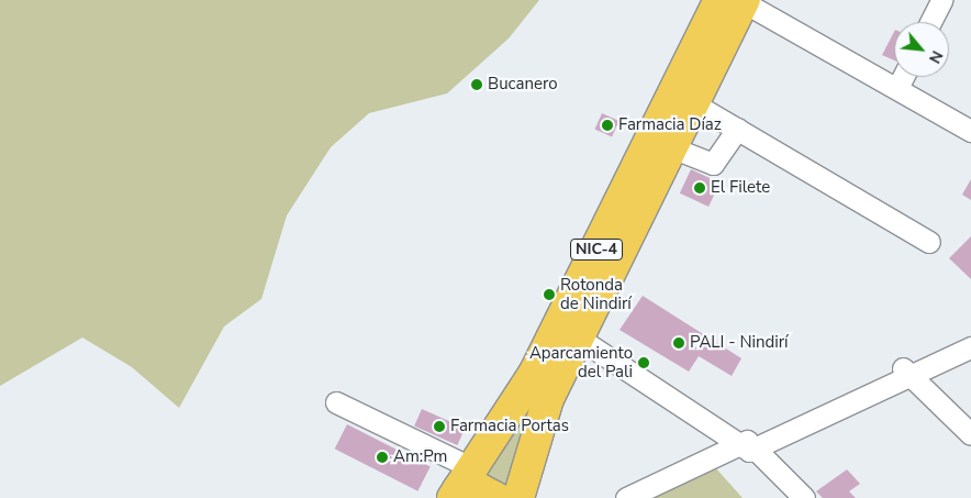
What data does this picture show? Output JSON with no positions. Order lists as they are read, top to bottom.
{
  "streets": {
    "highway": ["NIC-4"]
  },
  "places": [
    "Bucanero",
    "Farmacia Díaz",
    "El Filete",
    "Rotonda de Nindirí",
    "PALI - Nindirí",
    "Aparcamiento del Pali",
    "Farmacia Portas",
    "Am:Pm"
  ],
  "north": "bottom right"
}
